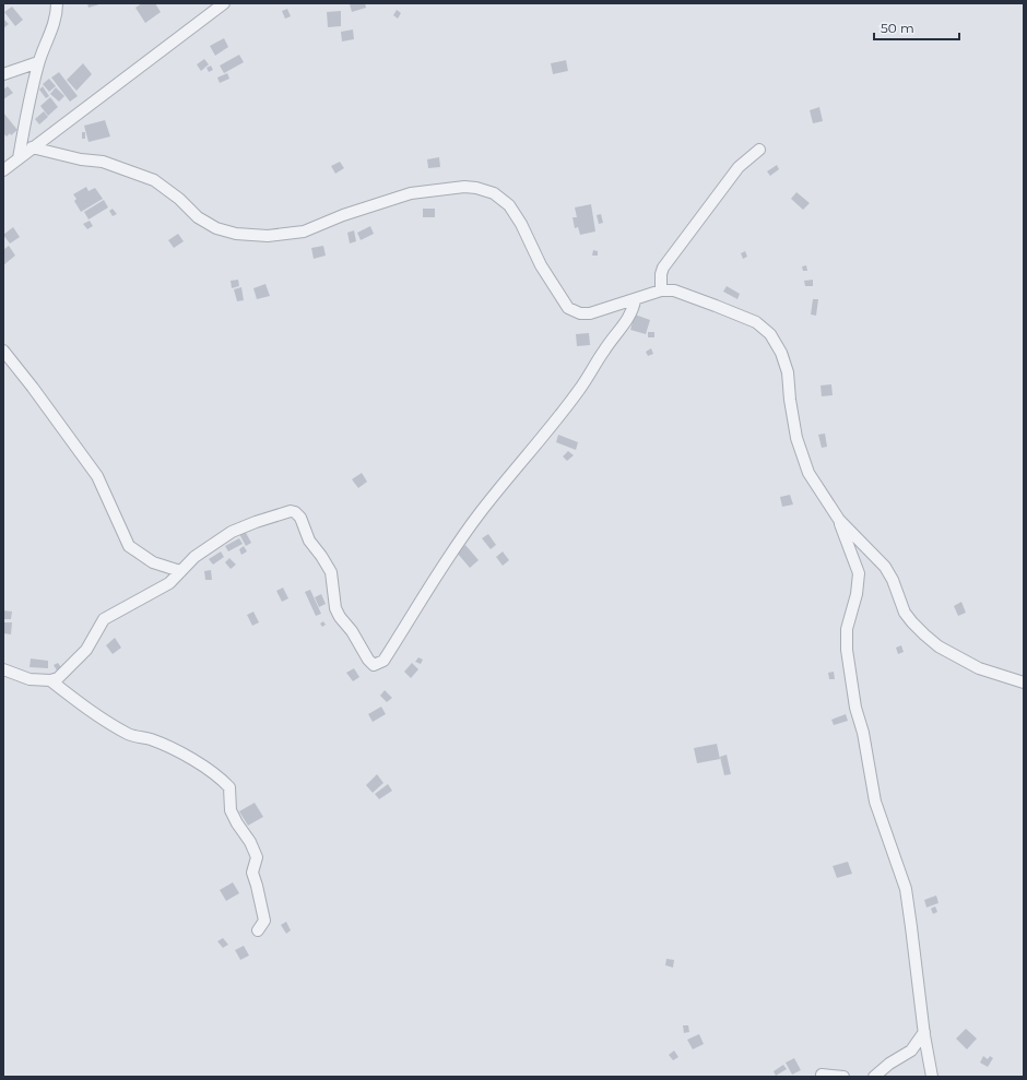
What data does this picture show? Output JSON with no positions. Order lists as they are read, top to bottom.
{
  "scale_bar": "50 m"
}
